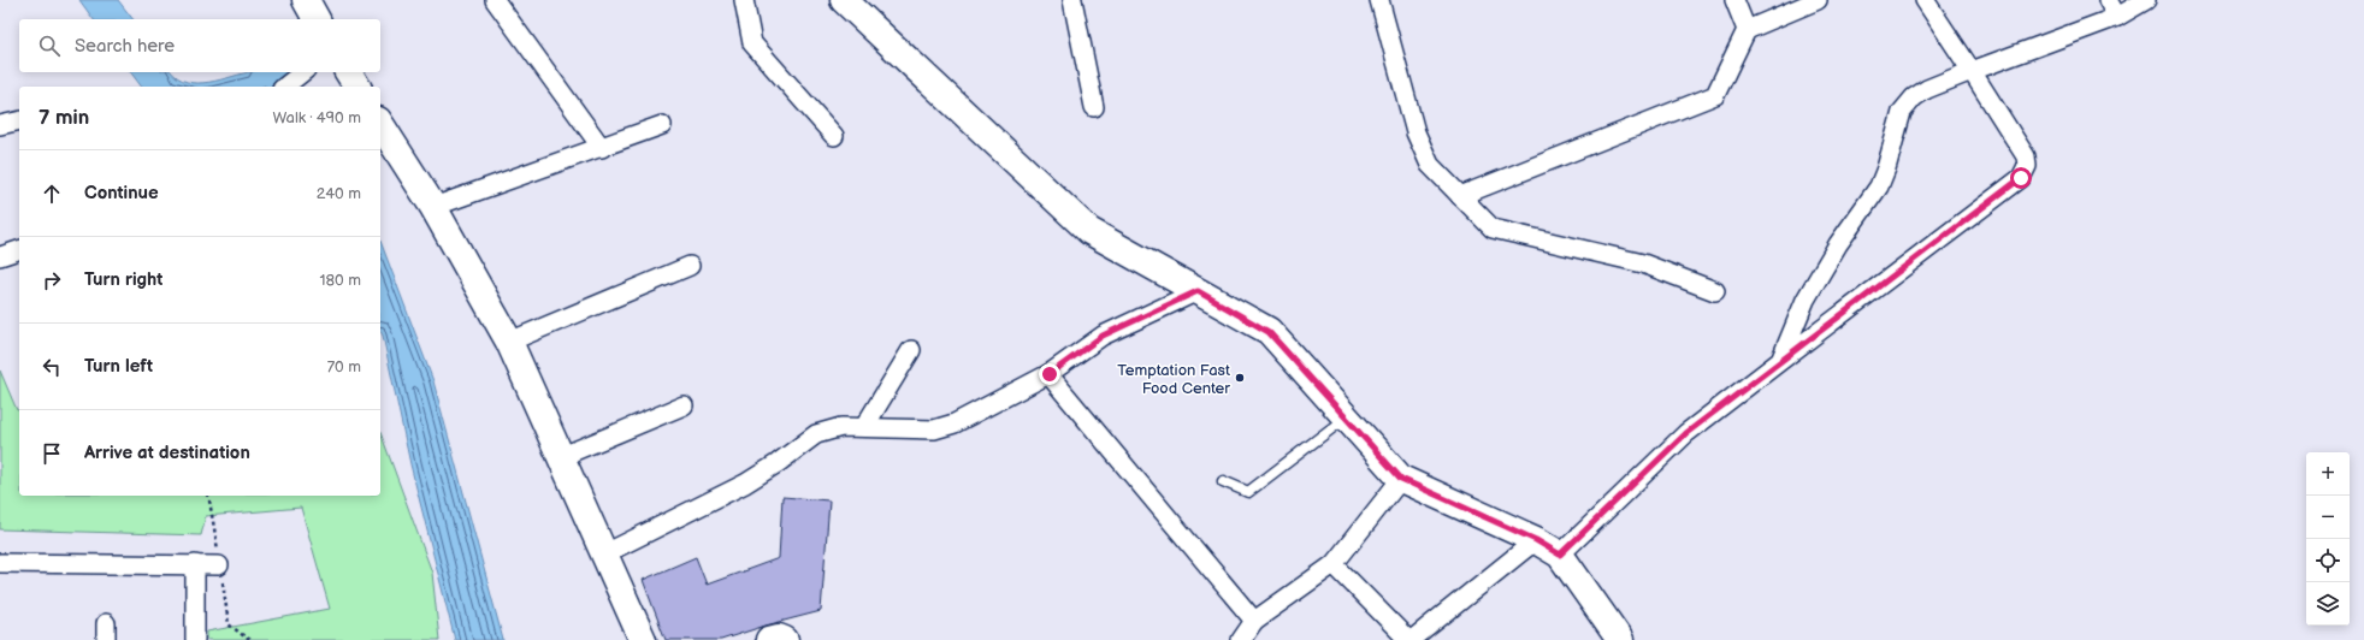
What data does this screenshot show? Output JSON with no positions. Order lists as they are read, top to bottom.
{
  "places": ["Temptation Fast Food Center"],
  "page": {
    "search": "Search here",
    "heading": ["7 min", "Walk · 490 m"],
    "list": [
      ["Continue", "240 m"],
      ["Turn right", "180 m"],
      ["Turn left", "70 m"],
      "Arrive at destination"
    ],
    "map_buttons": ["+", "−"]
  }
}
